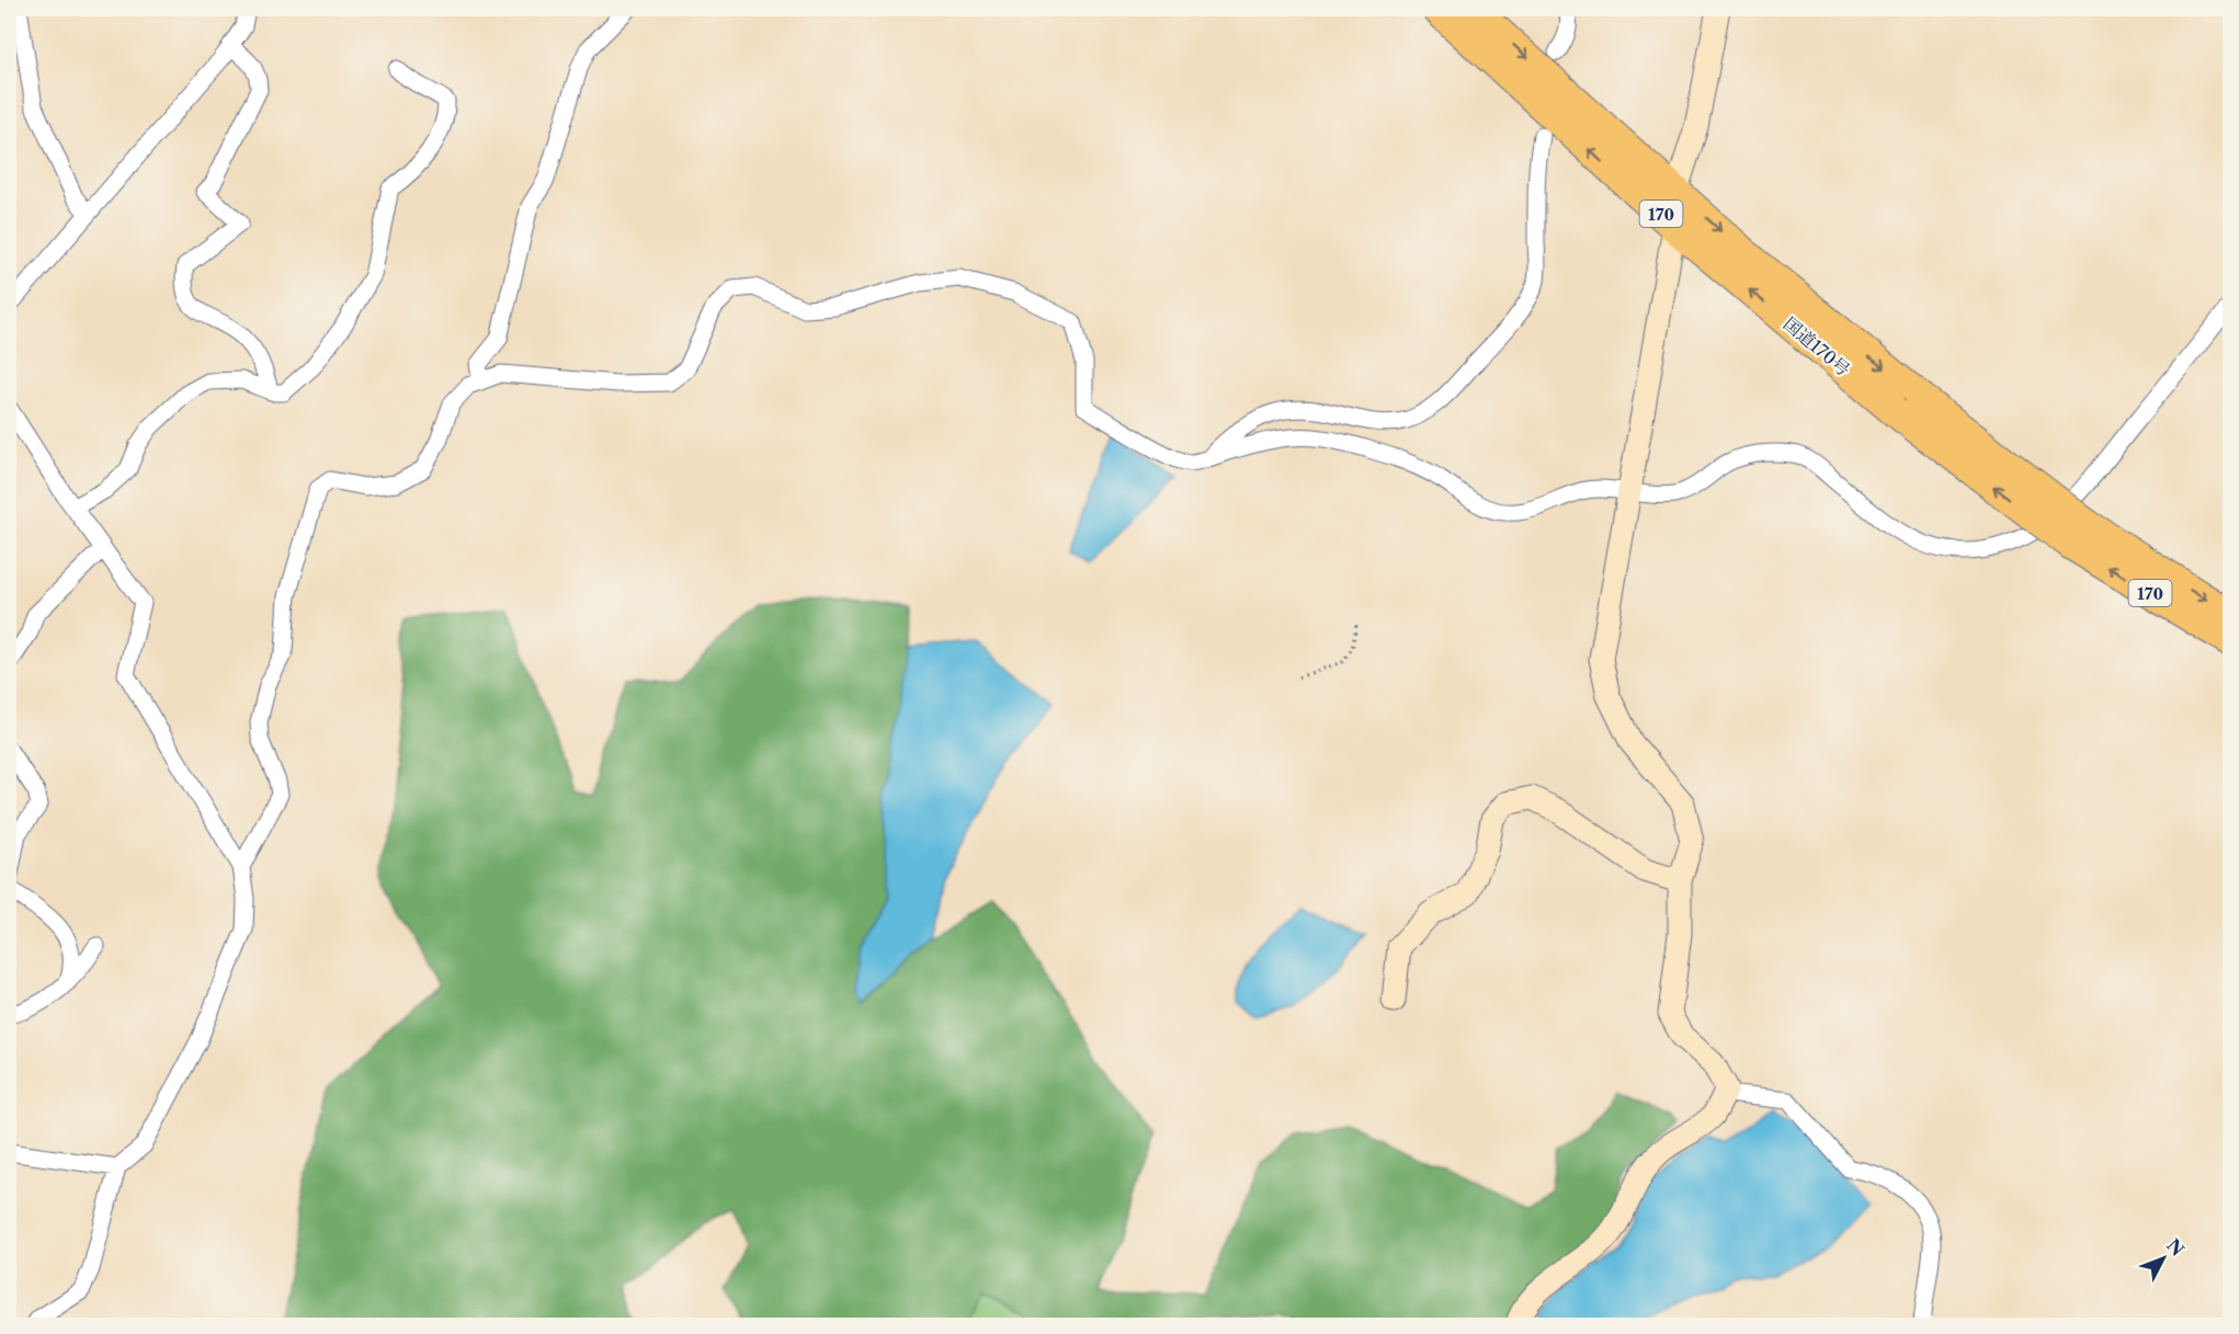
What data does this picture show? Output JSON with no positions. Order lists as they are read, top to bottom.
{
  "streets": {
    "highway": ["170", "国道170号"]
  },
  "north": "top right"
}
